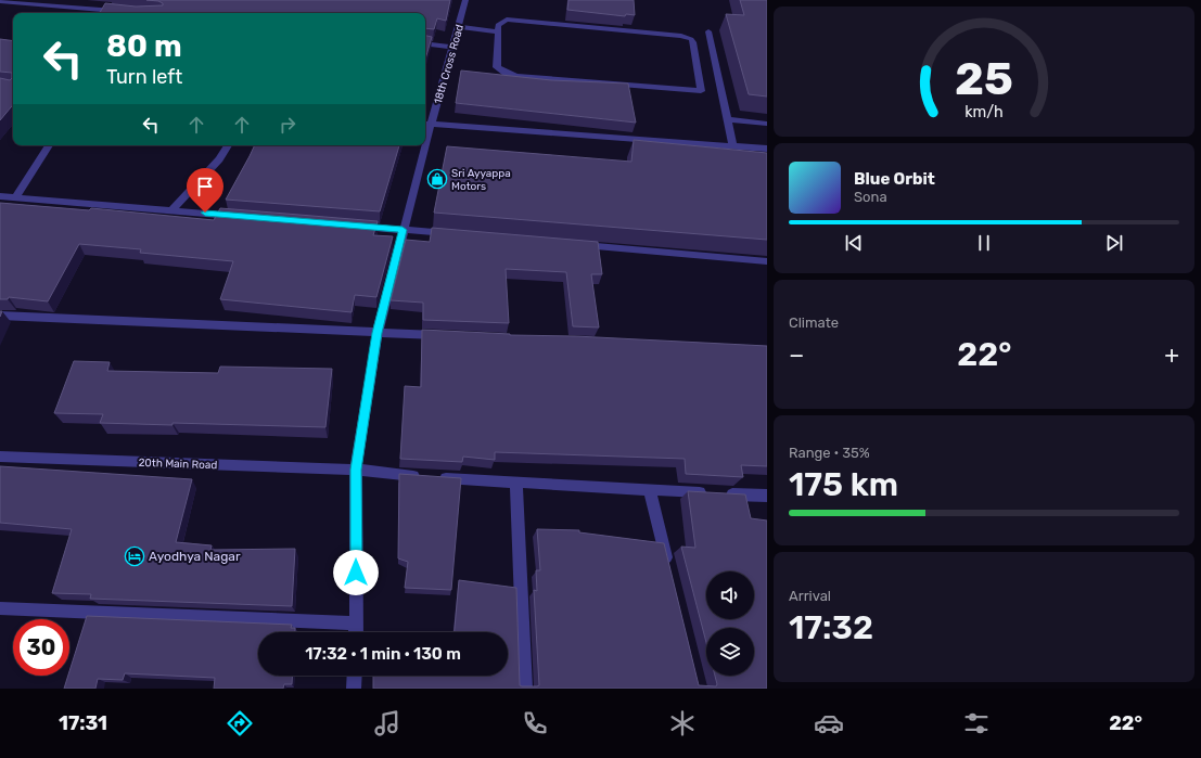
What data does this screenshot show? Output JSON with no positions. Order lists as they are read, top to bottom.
{
  "streets": {
    "street": ["18th Cross Road", "20th Main Road"]
  },
  "crossings": [
    ["18th Cross Road", "20th Main Road"]
  ],
  "places": {
    "shop": ["Sri Ayyappa Motors"],
    "hotel": ["Ayodhya Nagar"]
  },
  "page": {
    "turn": ["80 m", "Turn left"],
    "song": ["Blue Orbit", "Sona"],
    "tile": [
      "Climate",
      ["Range · 35%", "175 km"],
      ["Arrival", "17:32"]
    ],
    "heat": ["−", "22°", "+"],
    "limit": "30",
    "trip": "17:32 · 1 min · 130 m",
    "tabs": ["17:31", "22°"],
    "gauge": ["25", "km/h"]
  }
}
